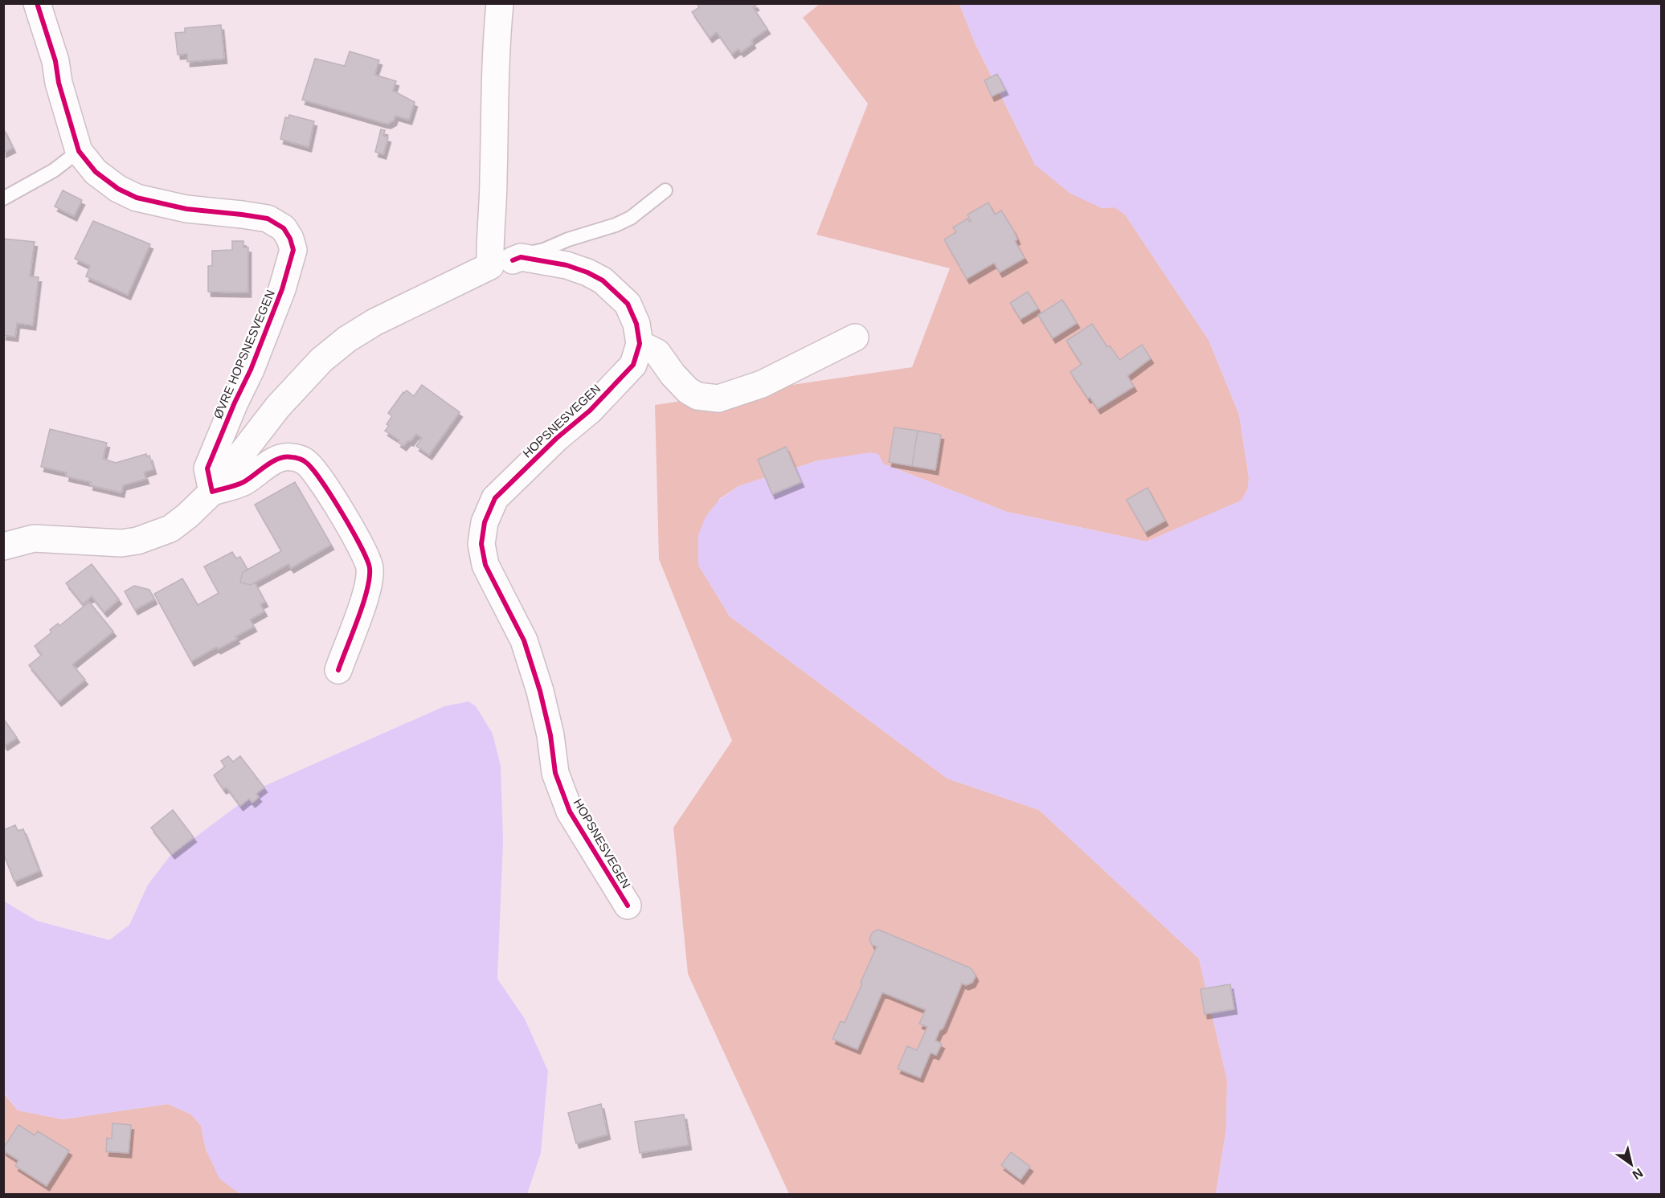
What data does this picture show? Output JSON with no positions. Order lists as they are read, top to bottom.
{
  "streets": {
    "street": ["ØVRE HOPSNESVEGEN", "HOPSNESVEGEN"]
  },
  "north": "bottom right"
}
